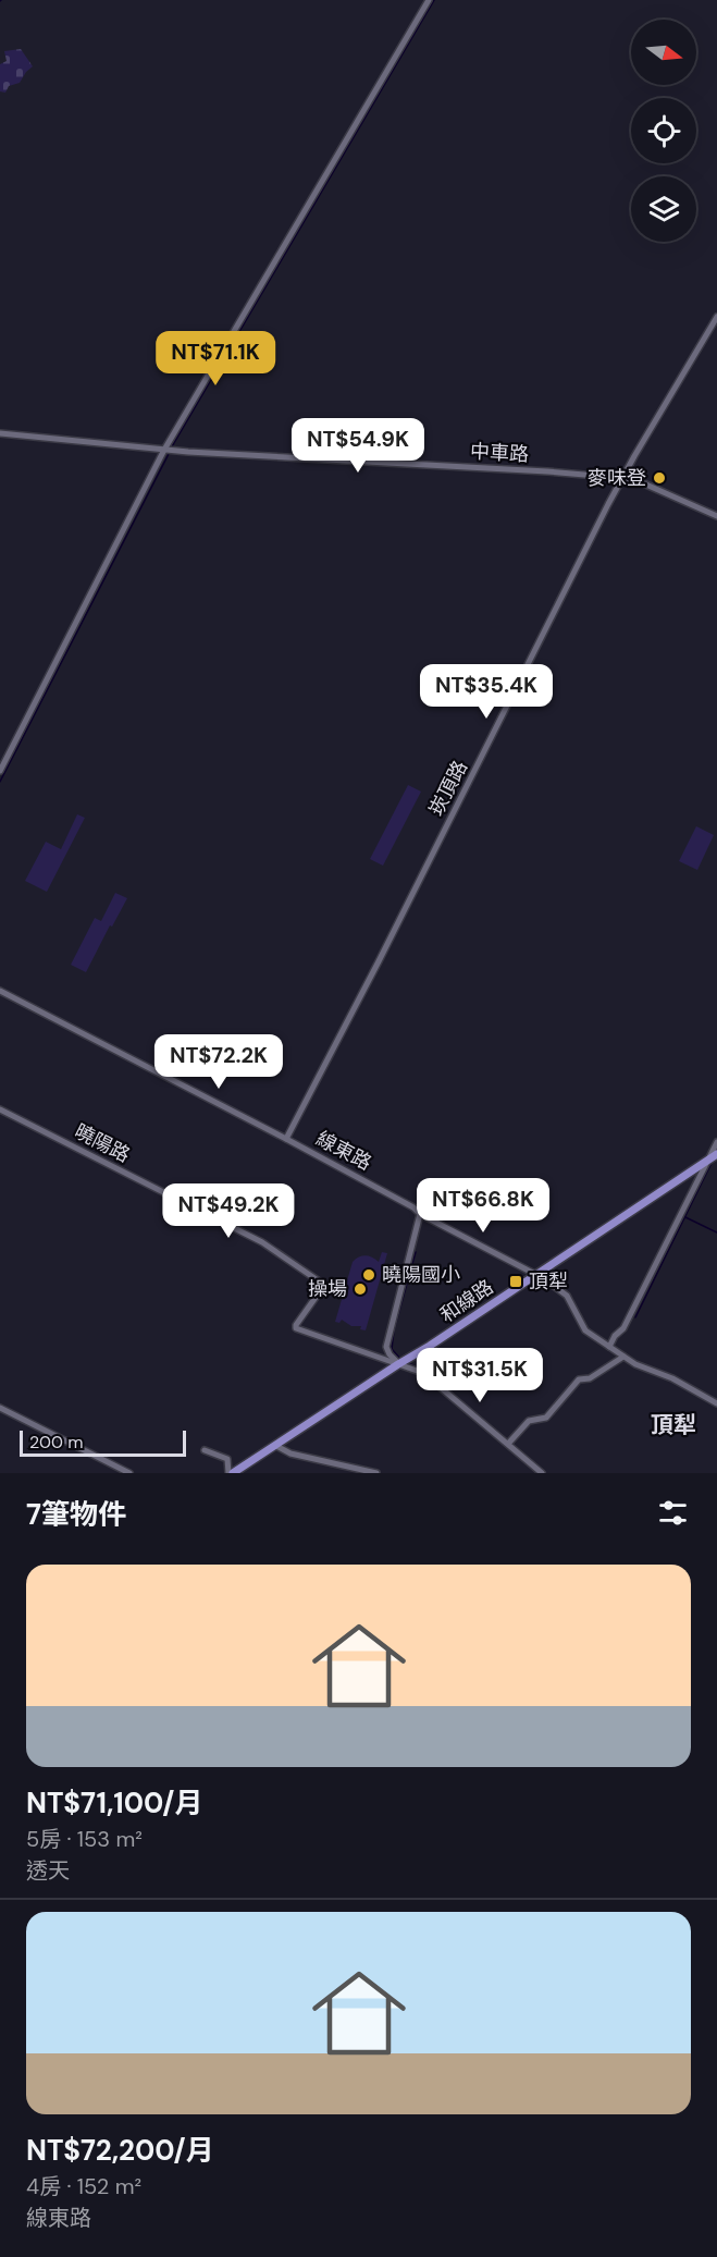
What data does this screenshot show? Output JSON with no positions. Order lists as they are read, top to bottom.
{
  "streets": {
    "main road": ["和線路"],
    "street": [
      "中車路",
      "崁頂路",
      "曉陽路",
      "線東路"
    ]
  },
  "crossings": [
    ["中車路", "崁頂路"],
    ["崁頂路", "線東路"],
    ["曉陽路", "和線路"],
    ["線東路", "和線路"]
  ],
  "districts": ["頂犁"],
  "places": {
    "other": ["麥味登", "曉陽國小", "操場"],
    "transit": ["頂犁"]
  },
  "scale_bar": "200 m",
  "north": "right",
  "page": {
    "price": [
      "NT$71.1K",
      "NT$54.9K",
      "NT$35.4K",
      "NT$72.2K",
      "NT$66.8K",
      "NT$49.2K",
      "NT$31.5K"
    ],
    "scale": "200 m",
    "heading": "7筆物件",
    "list": [
      {
        "name": "NT$71,100/月",
        "note": "5房 · 153 m² · 透天"
      },
      {
        "name": "NT$72,200/月",
        "note": "4房 · 152 m² · 線東路"
      }
    ]
  }
}
